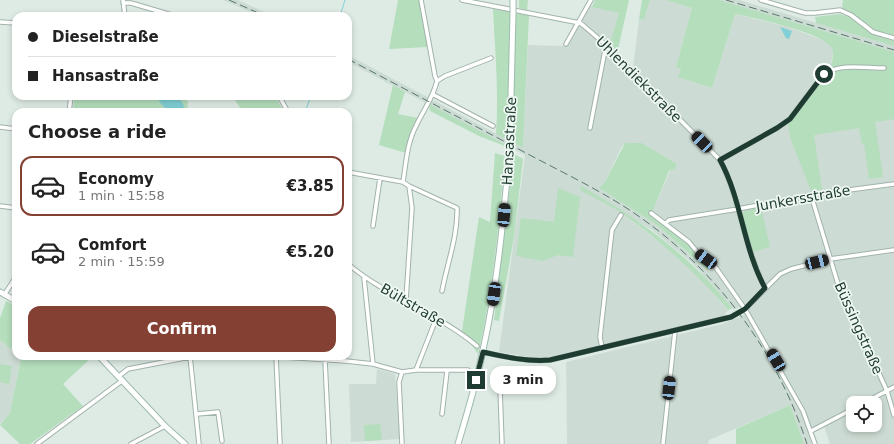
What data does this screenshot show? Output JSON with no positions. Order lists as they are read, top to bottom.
{
  "streets": {
    "main road": ["Hansastraße"],
    "street": [
      "Uhlendiekstraße",
      "Junkersstraße",
      "Bültstraße",
      "Büssingstraße"
    ]
  },
  "crossings": [
    ["Uhlendiekstraße", "Junkersstraße"],
    ["Junkersstraße", "Büssingstraße"]
  ],
  "page": {
    "banner": ["Dieselstraße", "Hansastraße"],
    "heading": "Choose a ride",
    "list": [
      {
        "name": "Economy",
        "note": "1 min · 15:58",
        "value": "€3.85"
      },
      {
        "name": "Comfort",
        "note": "2 min · 15:59",
        "value": "€5.20"
      }
    ],
    "buttons": "Confirm",
    "bubble": "3 min"
  }
}
